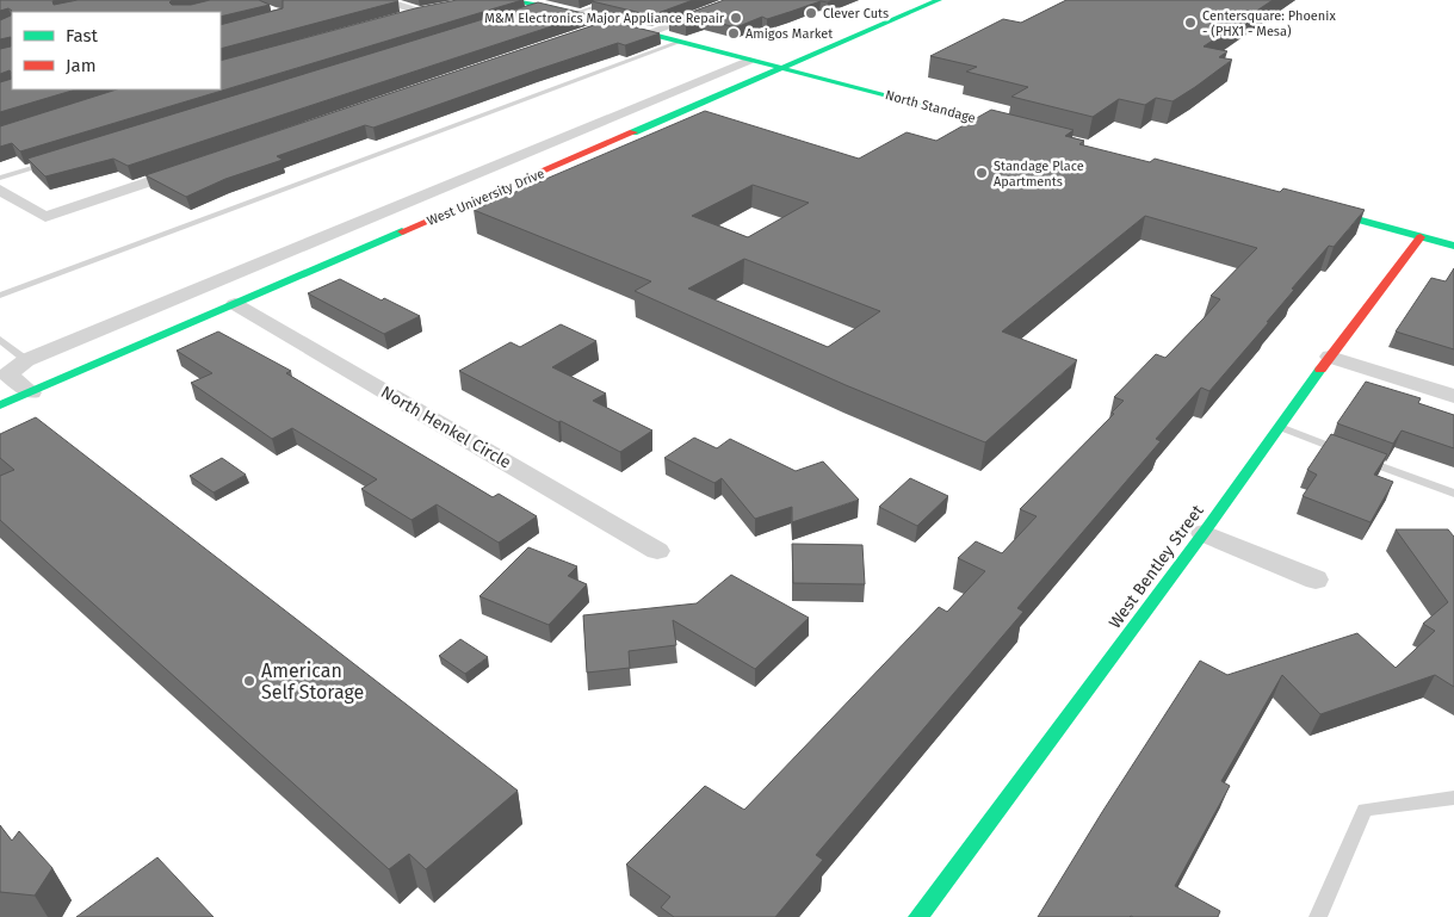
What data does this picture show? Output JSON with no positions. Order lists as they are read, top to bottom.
{
  "streets": {
    "street": [
      "North Standage",
      "West University Drive",
      "North Henkel Circle",
      "West Bentley Street"
    ]
  },
  "crossings": [
    ["North Standage", "West University Drive"],
    ["West University Drive", "North Henkel Circle"]
  ],
  "places": [
    "Clever Cuts",
    "M&M Electronics Major Appliance Repair",
    "Centersquare: Phoenix - (PHX1 - Mesa)",
    "Amigos Market",
    "Standage Place Apartments",
    "American Self Storage"
  ],
  "legend": ["Fast", "Jam"]
}
